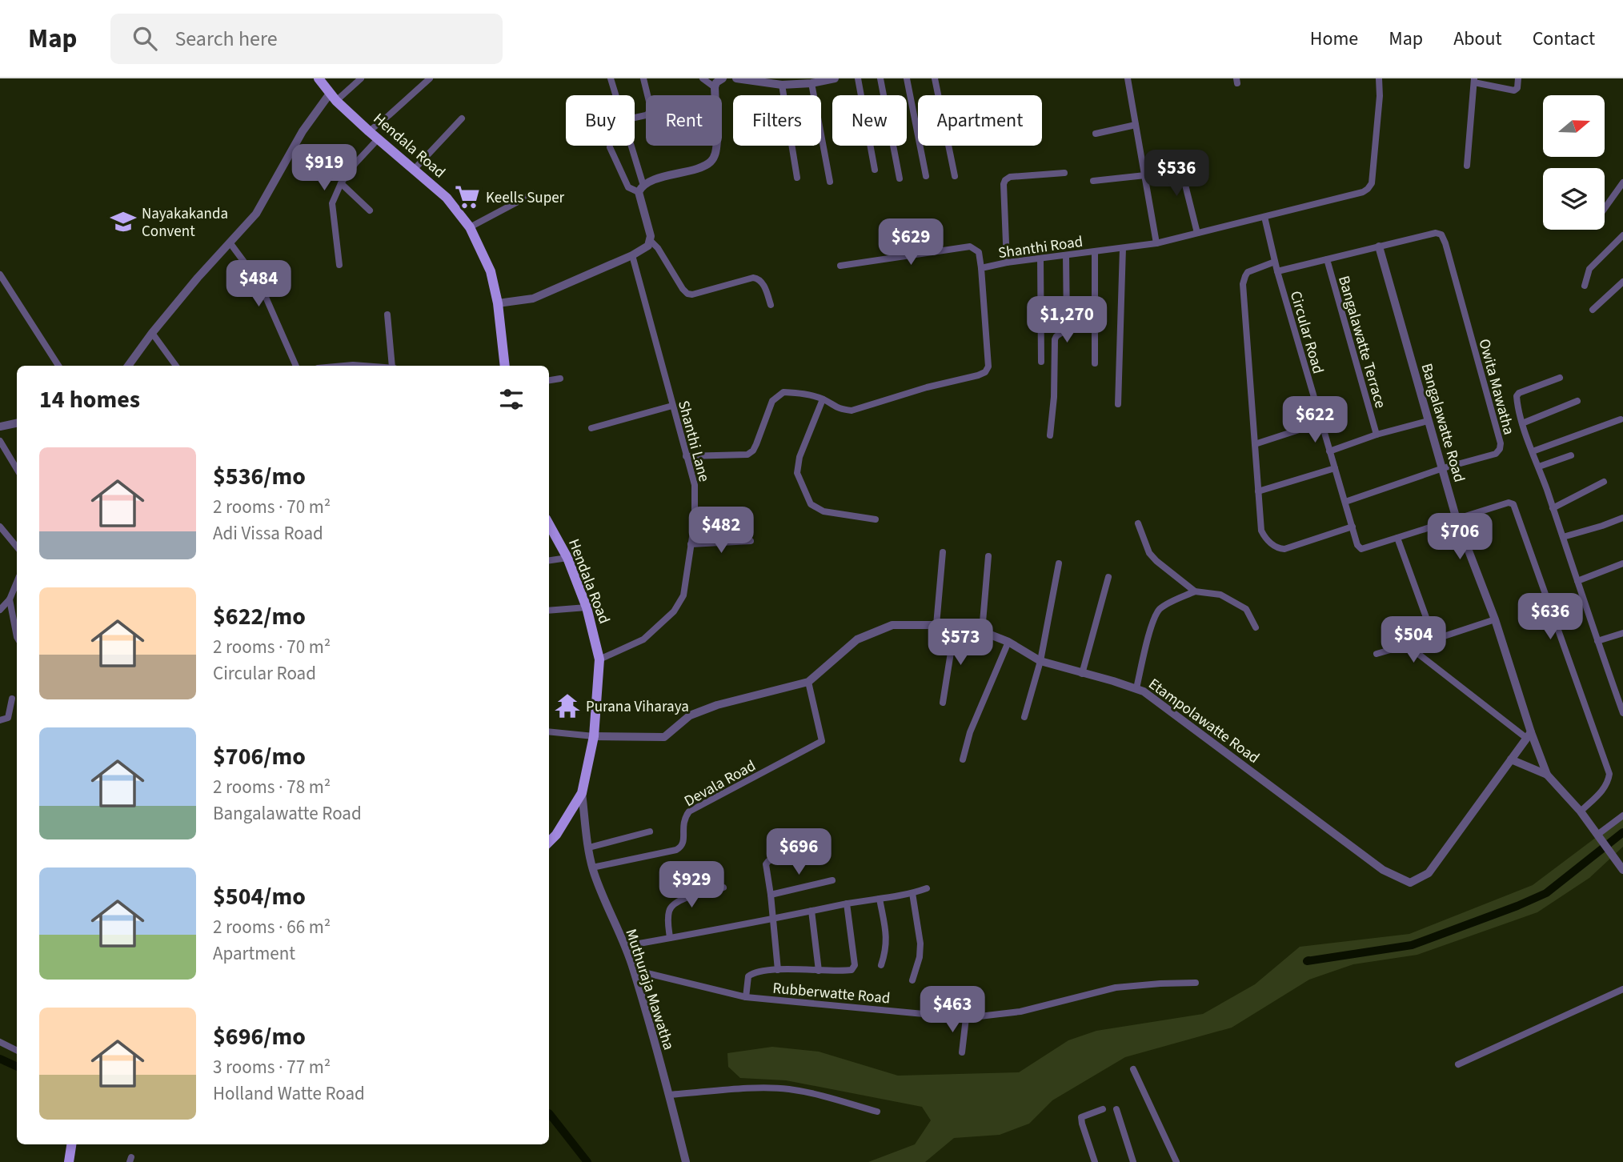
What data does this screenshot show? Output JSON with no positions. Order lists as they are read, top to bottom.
{
  "streets": {
    "main road": ["Hendala Road"],
    "street": [
      "Shanthi Road",
      "Circular Road",
      "Bangalawatte Terrace",
      "Owita Mawatha",
      "Bangalawatte Road",
      "Shanthi Lane",
      "Etampolawatte Road",
      "Devala Road",
      "Muthuraja Mawatha",
      "Rubberwatte Road"
    ]
  },
  "crossings": [
    ["Hendala Road", "Shanthi Lane"],
    ["Hendala Road", "Etampolawatte Road"],
    ["Hendala Road", "Muthuraja Mawatha"],
    ["Shanthi Road", "Circular Road"],
    ["Shanthi Road", "Shanthi Lane"],
    ["Circular Road", "Owita Mawatha"],
    ["Circular Road", "Bangalawatte Road"],
    ["Bangalawatte Terrace", "Owita Mawatha"],
    ["Bangalawatte Terrace", "Bangalawatte Road"],
    ["Owita Mawatha", "Bangalawatte Road"],
    ["Bangalawatte Road", "Etampolawatte Road"],
    ["Etampolawatte Road", "Devala Road"],
    ["Devala Road", "Muthuraja Mawatha"],
    ["Muthuraja Mawatha", "Rubberwatte Road"]
  ],
  "places": {
    "supermarket": ["Keells Super"],
    "school or university": ["Nayakakanda Convent"],
    "temple": ["Purana Viharaya"]
  },
  "north": "right",
  "page": {
    "header": "Map",
    "search": "Search here",
    "nav": [
      "Home",
      "Map",
      "About",
      "Contact"
    ],
    "chip": [
      "Buy",
      "Rent",
      "Filters",
      "New",
      "Apartment"
    ],
    "price": [
      "$919",
      "$536",
      "$629",
      "$484",
      "$1,270",
      "$622",
      "$482",
      "$706",
      "$636",
      "$504",
      "$573",
      "$696",
      "$929",
      "$463"
    ],
    "heading": "14 homes",
    "list": [
      {
        "name": "$536/mo",
        "note": "2 rooms · 70 m² · Adi Vissa Road"
      },
      {
        "name": "$622/mo",
        "note": "2 rooms · 70 m² · Circular Road"
      },
      {
        "name": "$706/mo",
        "note": "2 rooms · 78 m² · Bangalawatte Road"
      },
      {
        "name": "$504/mo",
        "note": "2 rooms · 66 m² · Apartment"
      },
      {
        "name": "$696/mo",
        "note": "3 rooms · 77 m² · Holland Watte Road"
      }
    ]
  }
}
